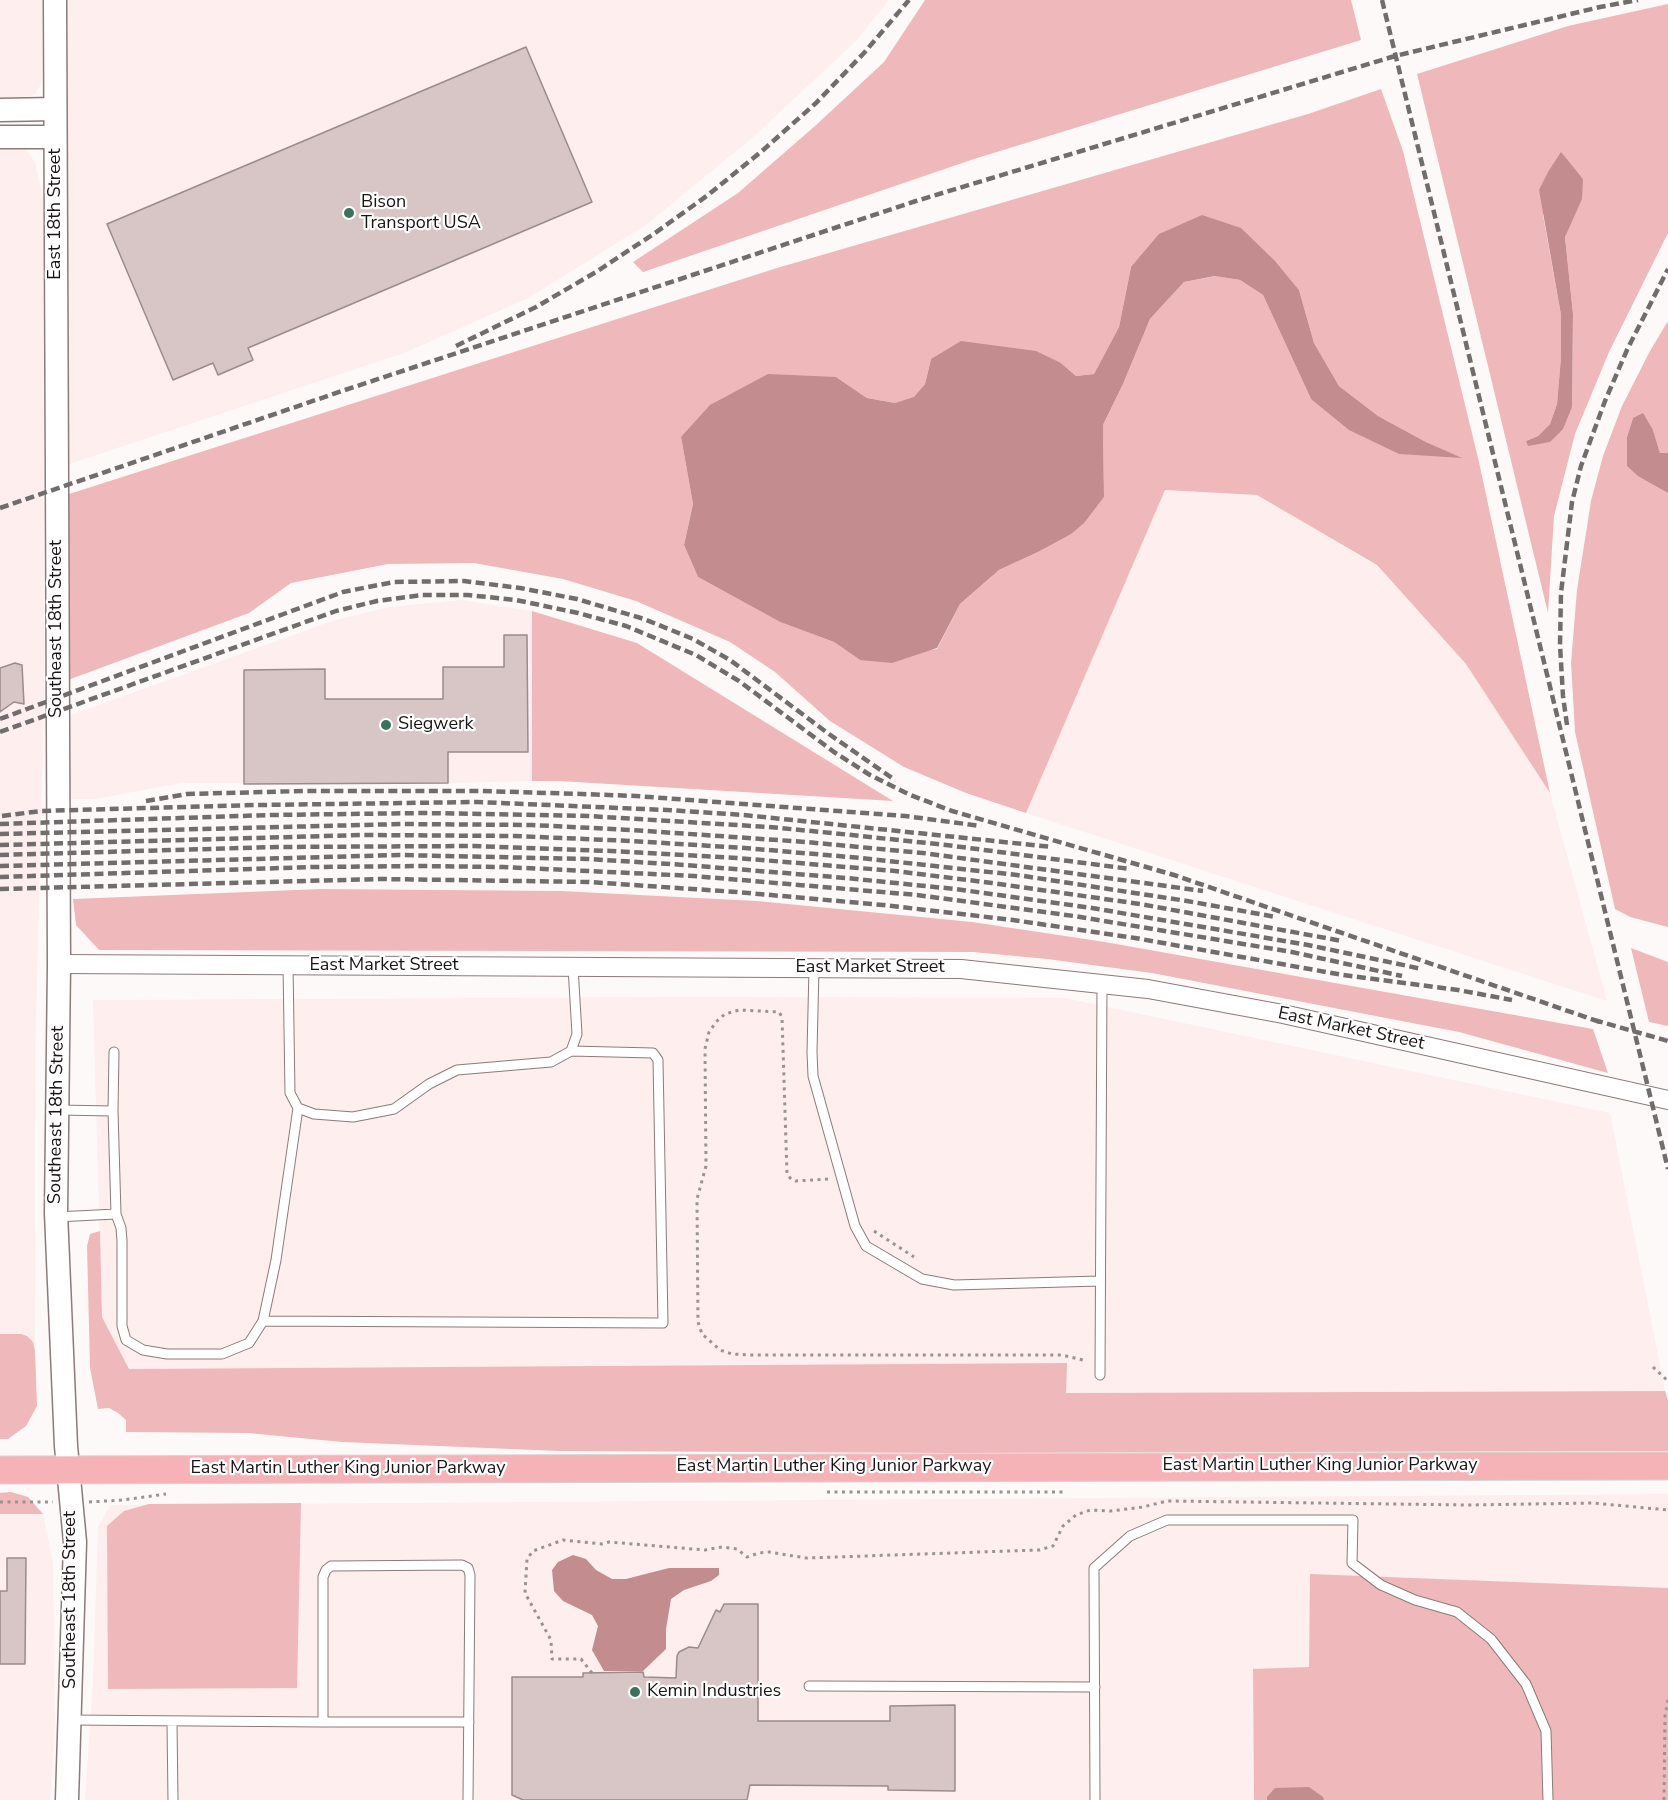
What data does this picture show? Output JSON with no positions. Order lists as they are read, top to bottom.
{
  "streets": {
    "main road": ["East Martin Luther King Junior Parkway"],
    "street": ["East 18th Street", "Southeast 18th Street", "East Market Street"]
  },
  "crossings": [
    ["East 18th Street", "Southeast 18th Street"],
    ["Southeast 18th Street", "East Market Street"],
    ["Southeast 18th Street", "East Martin Luther King Junior Parkway"]
  ],
  "places": ["Bison Transport USA", "Siegwerk", "Kemin Industries"]
}
